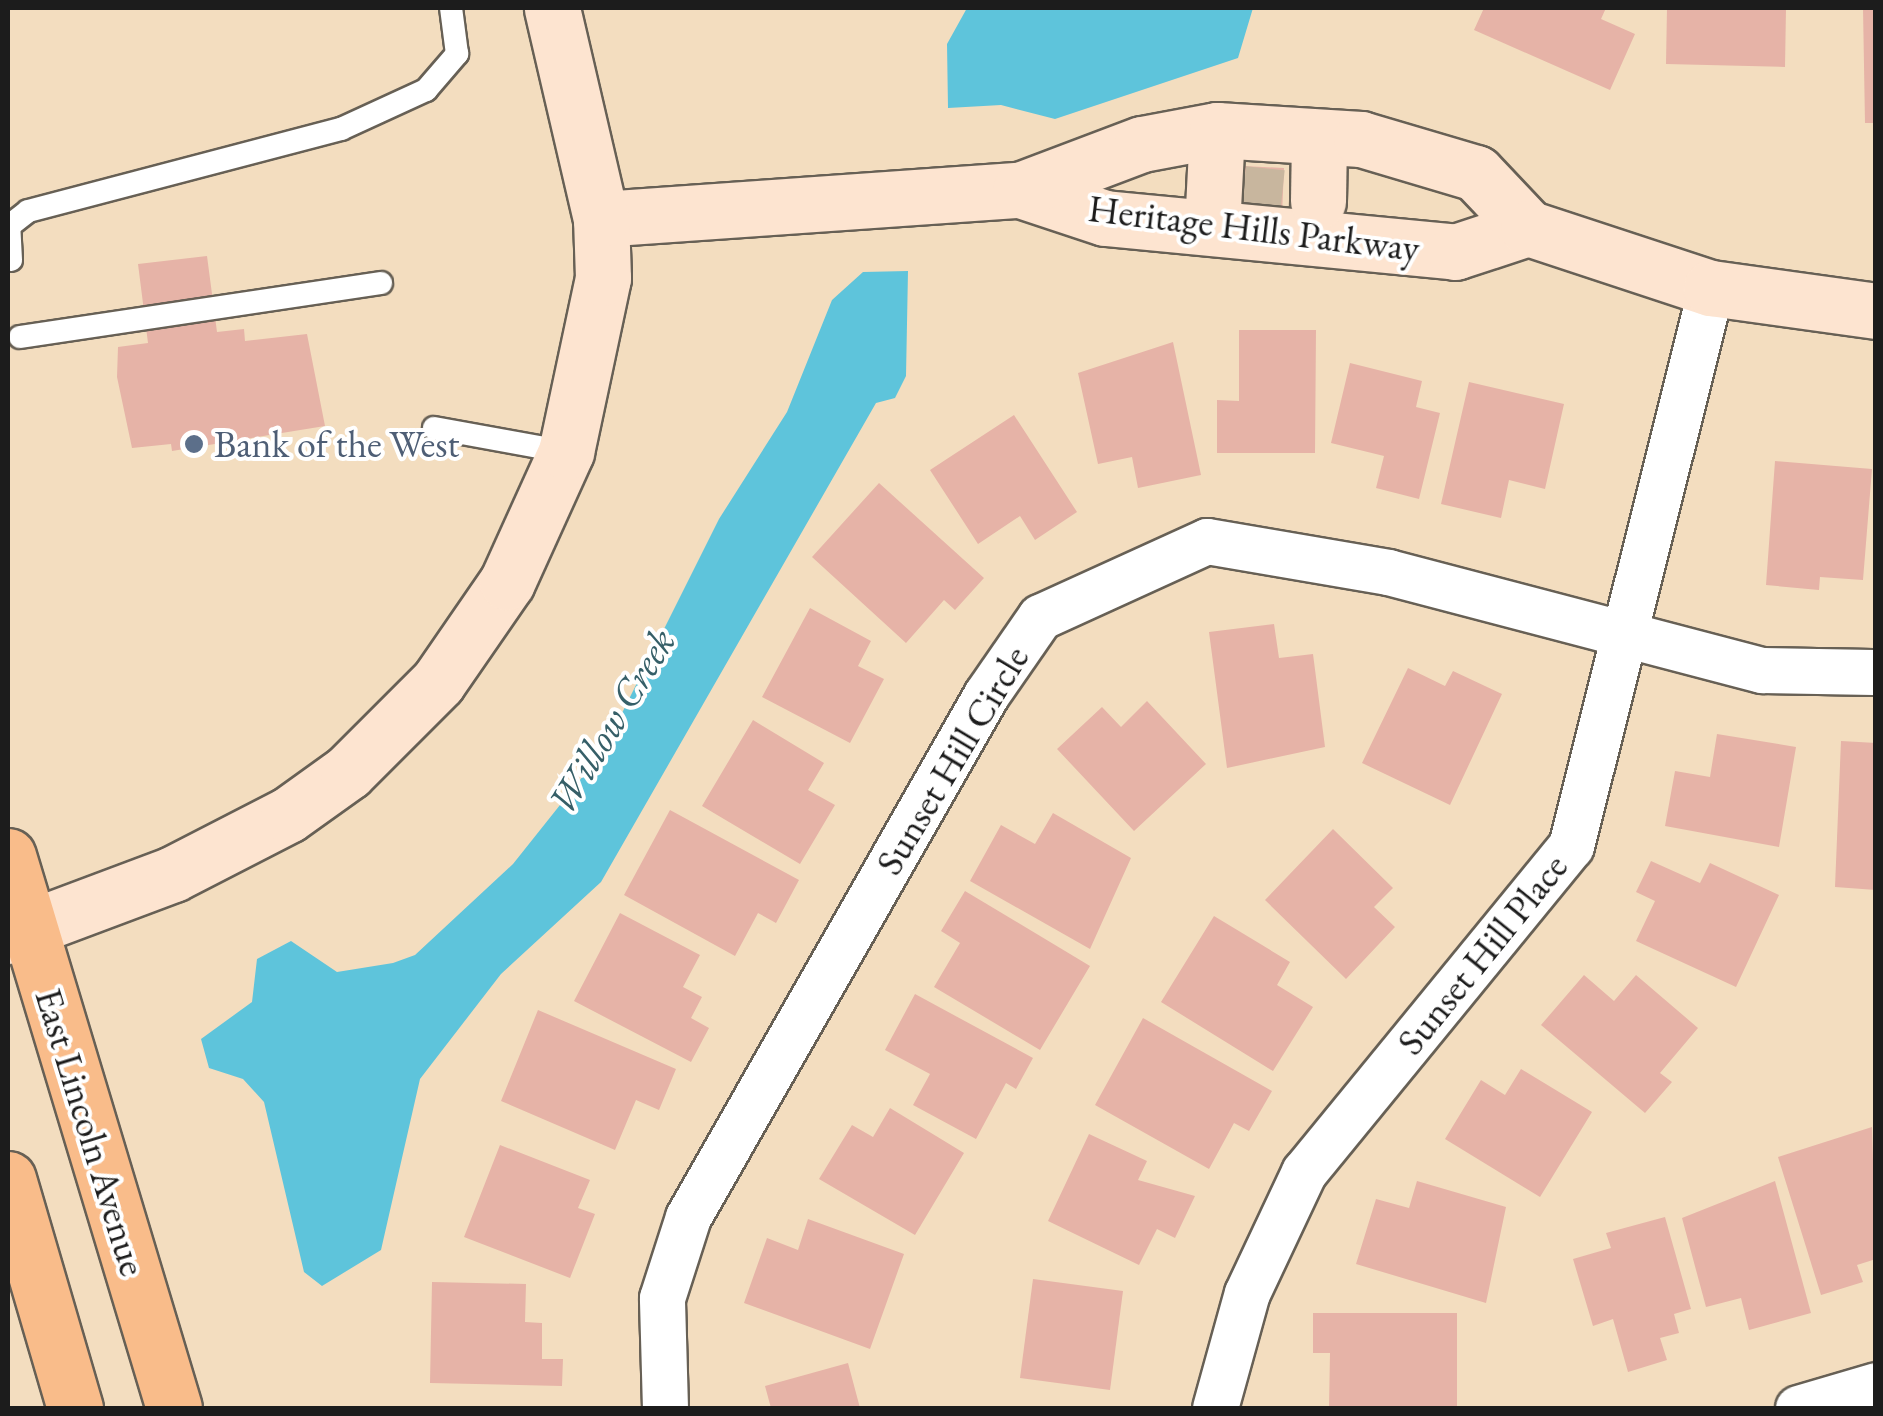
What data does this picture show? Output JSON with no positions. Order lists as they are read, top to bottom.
{
  "streets": {
    "main road": ["East Lincoln Avenue"],
    "street": ["Heritage Hills Parkway", "Sunset Hill Circle", "Sunset Hill Place"]
  },
  "crossings": [
    ["Heritage Hills Parkway", "Sunset Hill Place"],
    ["Sunset Hill Circle", "Sunset Hill Place"]
  ],
  "water": ["Willow Creek"],
  "places": ["Bank of the West"]
}
